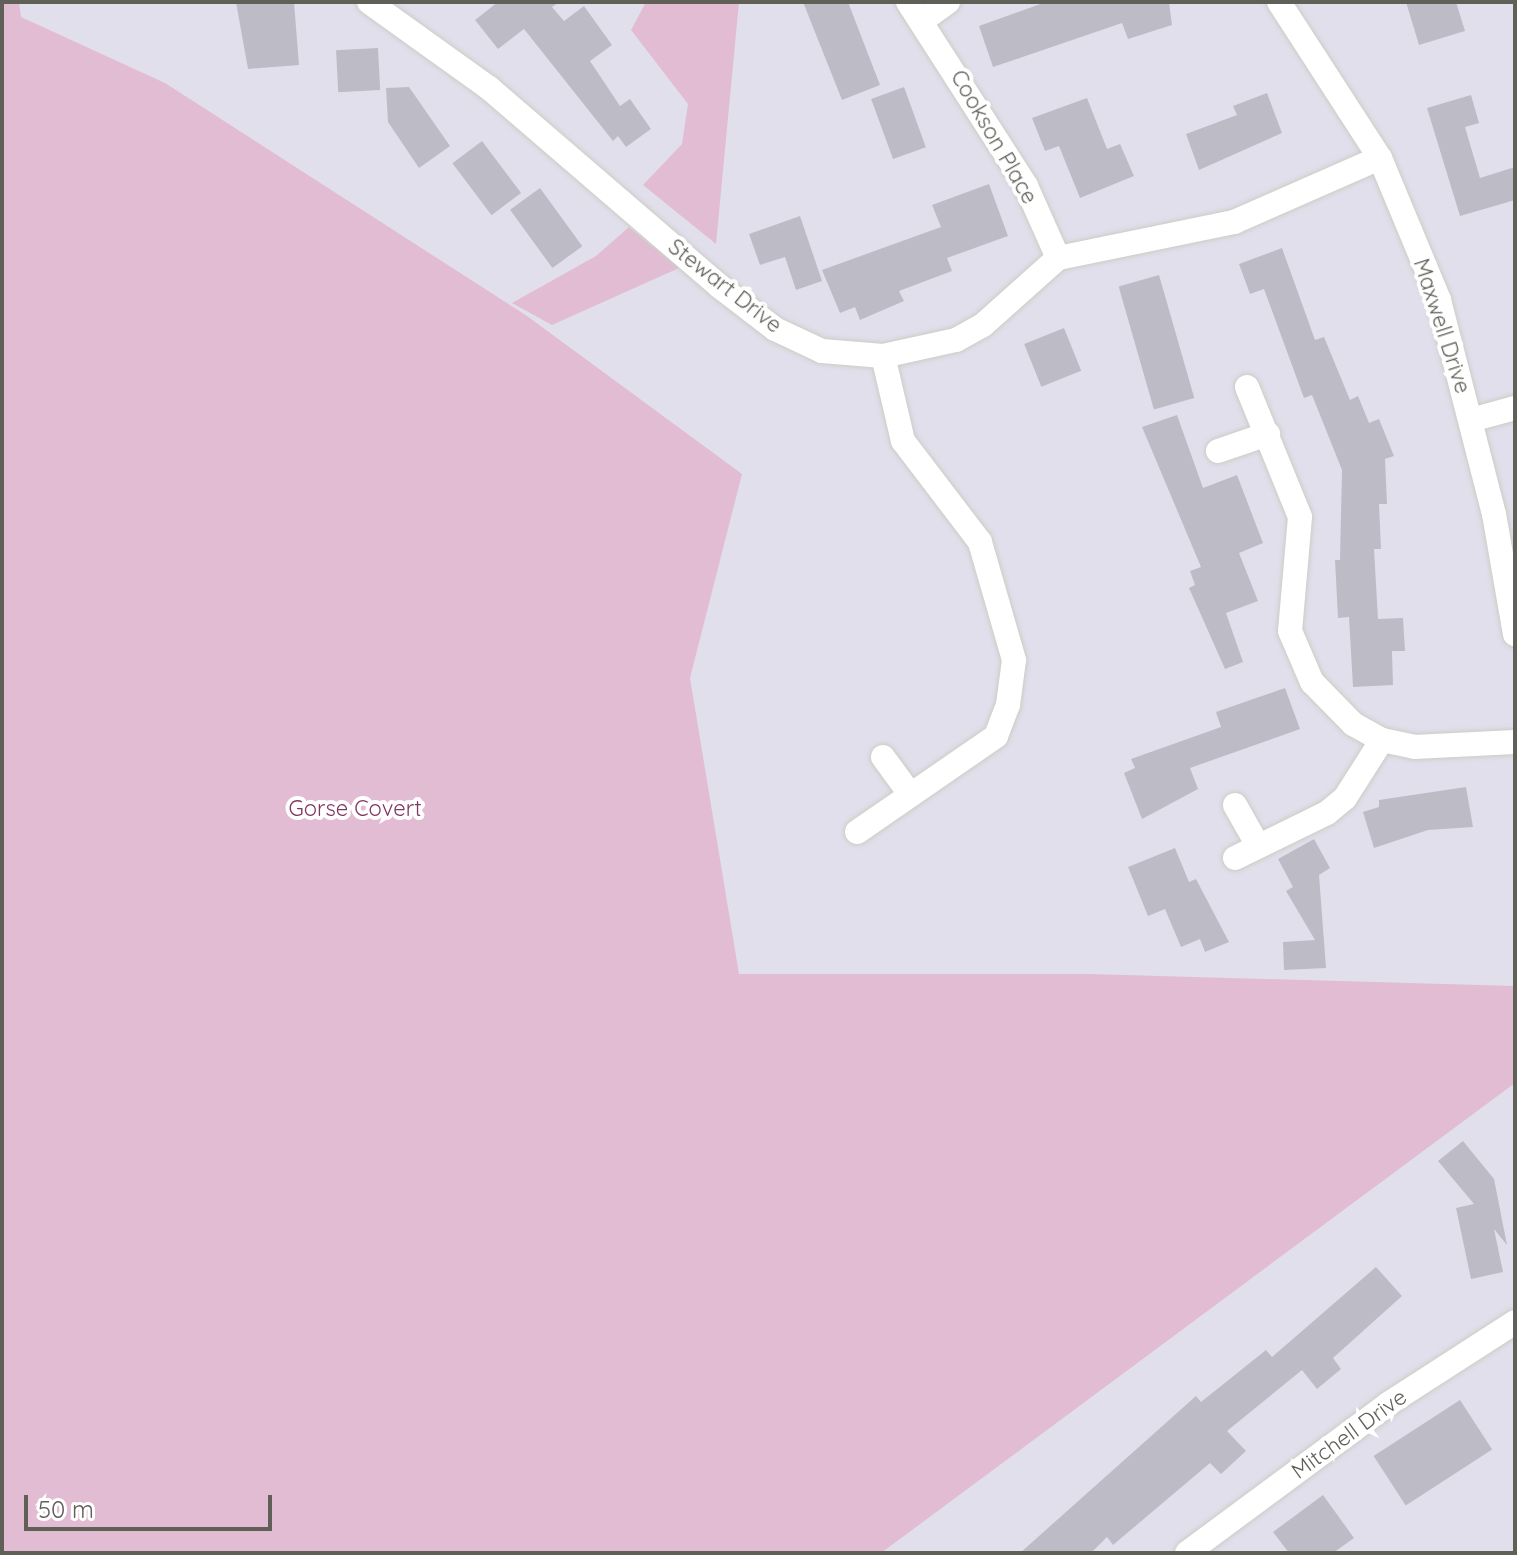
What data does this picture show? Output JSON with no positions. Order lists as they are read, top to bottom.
{
  "streets": {
    "street": [
      "Cookson Place",
      "Stewart Drive",
      "Maxwell Drive",
      "Mitchell Drive"
    ]
  },
  "crossings": [
    ["Cookson Place", "Stewart Drive"],
    ["Stewart Drive", "Maxwell Drive"]
  ],
  "parks": ["Gorse Covert"],
  "scale_bar": "50 m"
}
